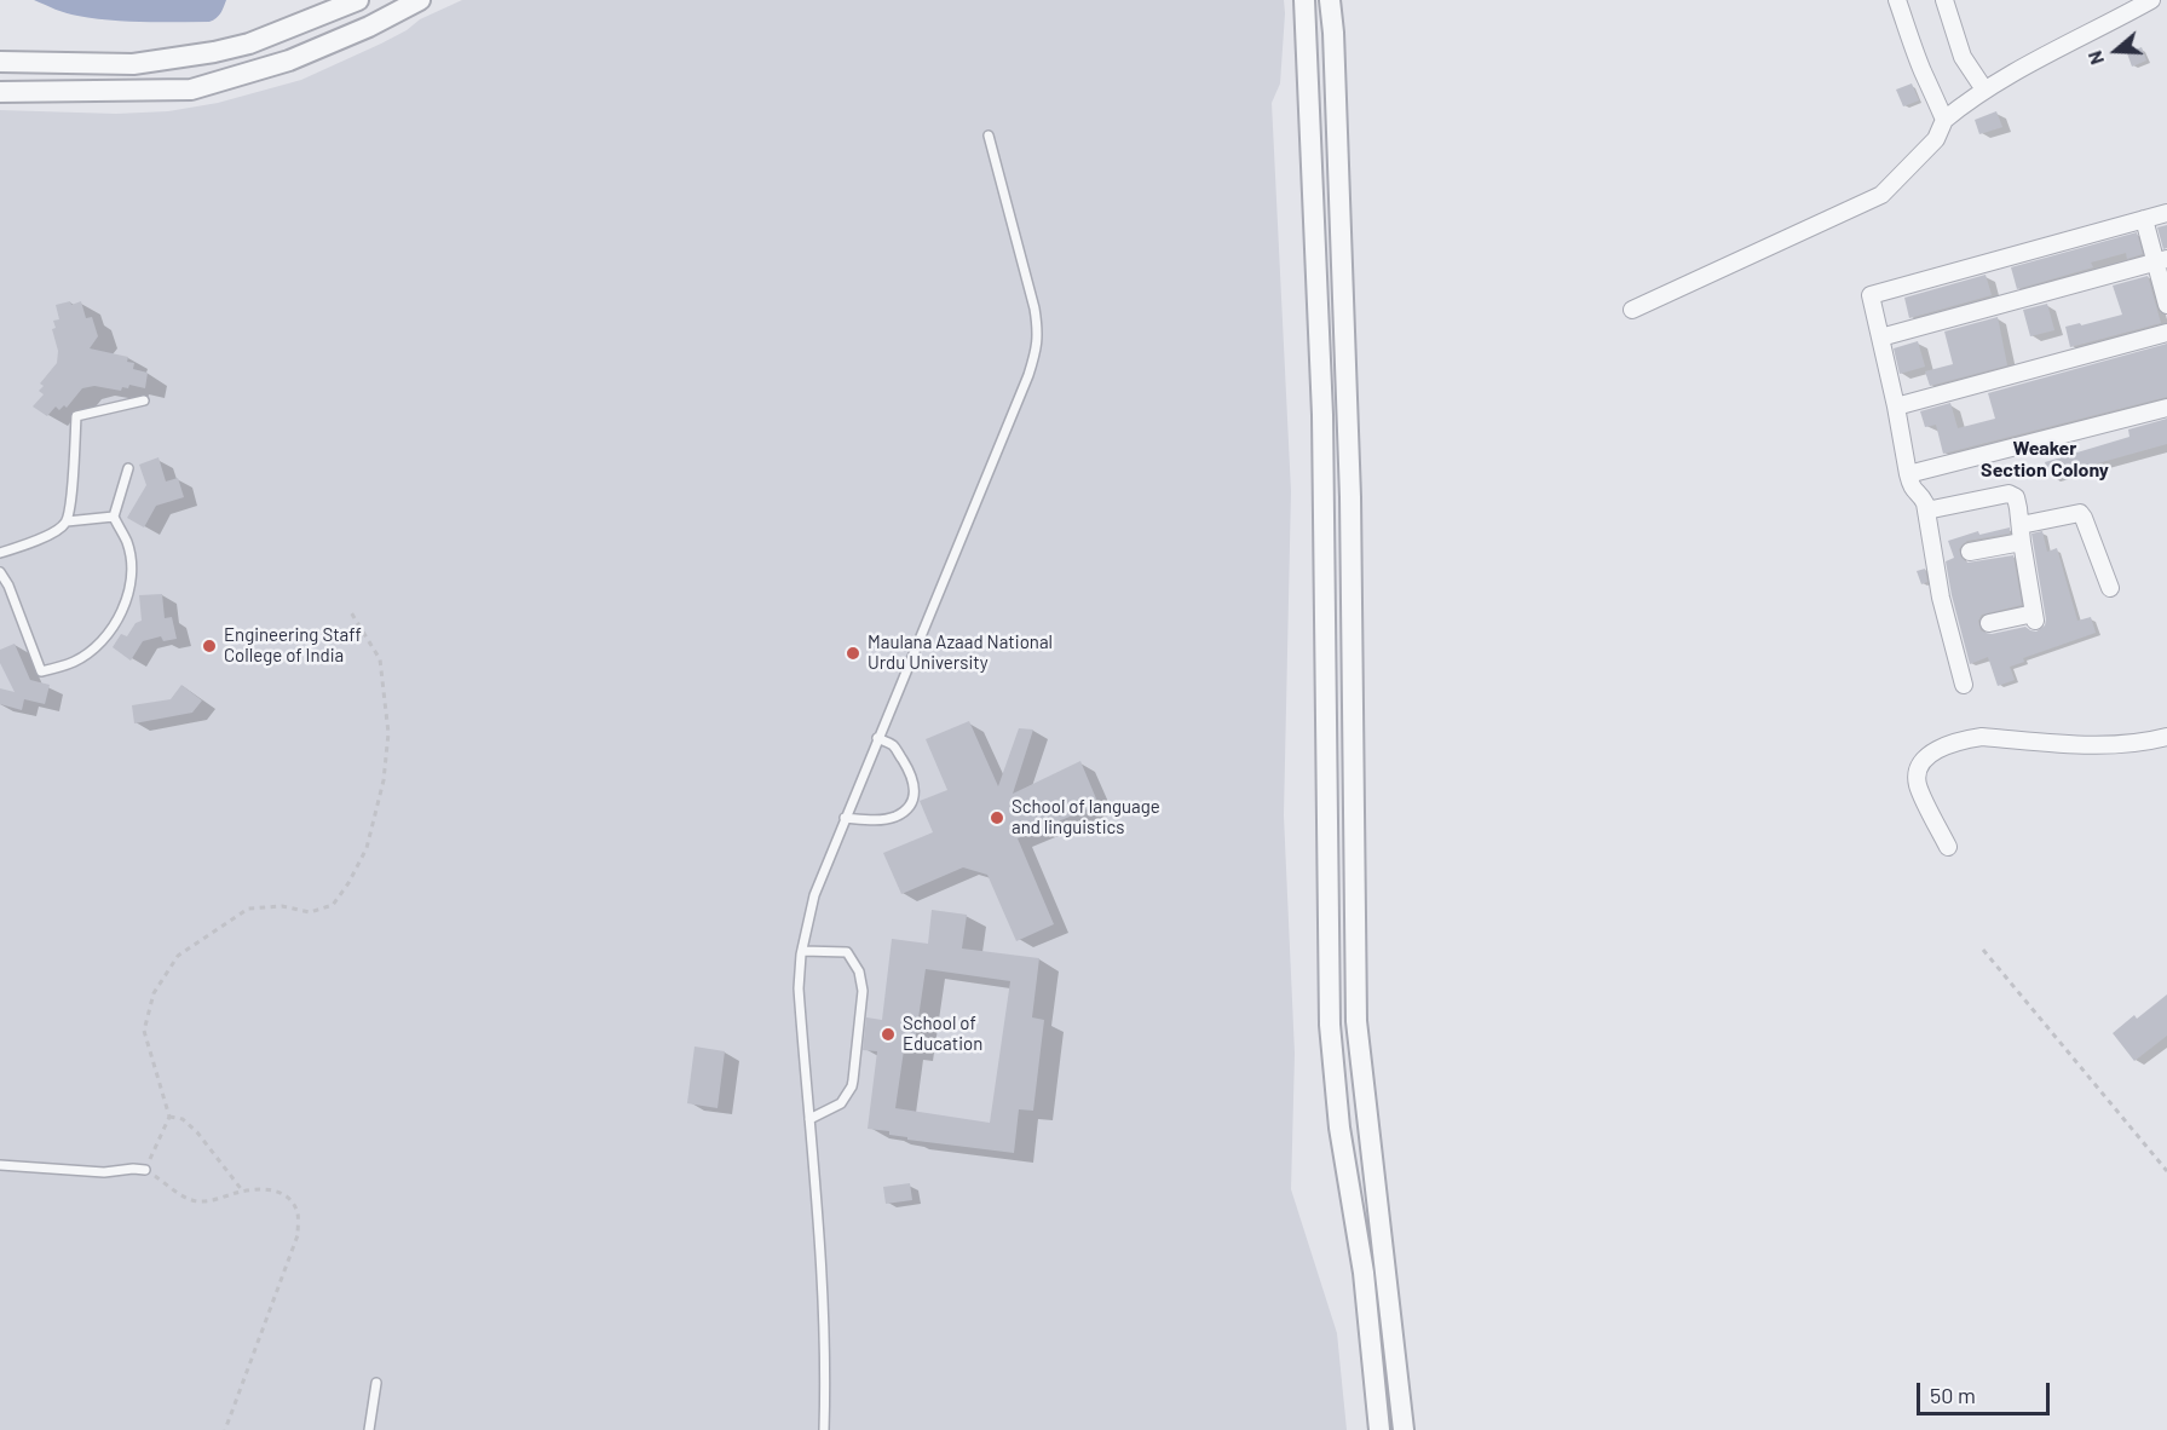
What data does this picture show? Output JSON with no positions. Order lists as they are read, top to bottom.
{
  "districts": ["Weaker Section Colony"],
  "places": [
    "Engineering Staff College of India",
    "Maulana Azaad National Urdu University",
    "School of language and linguistics",
    "School of Education"
  ],
  "scale_bar": "50 m",
  "north": "left"
}
